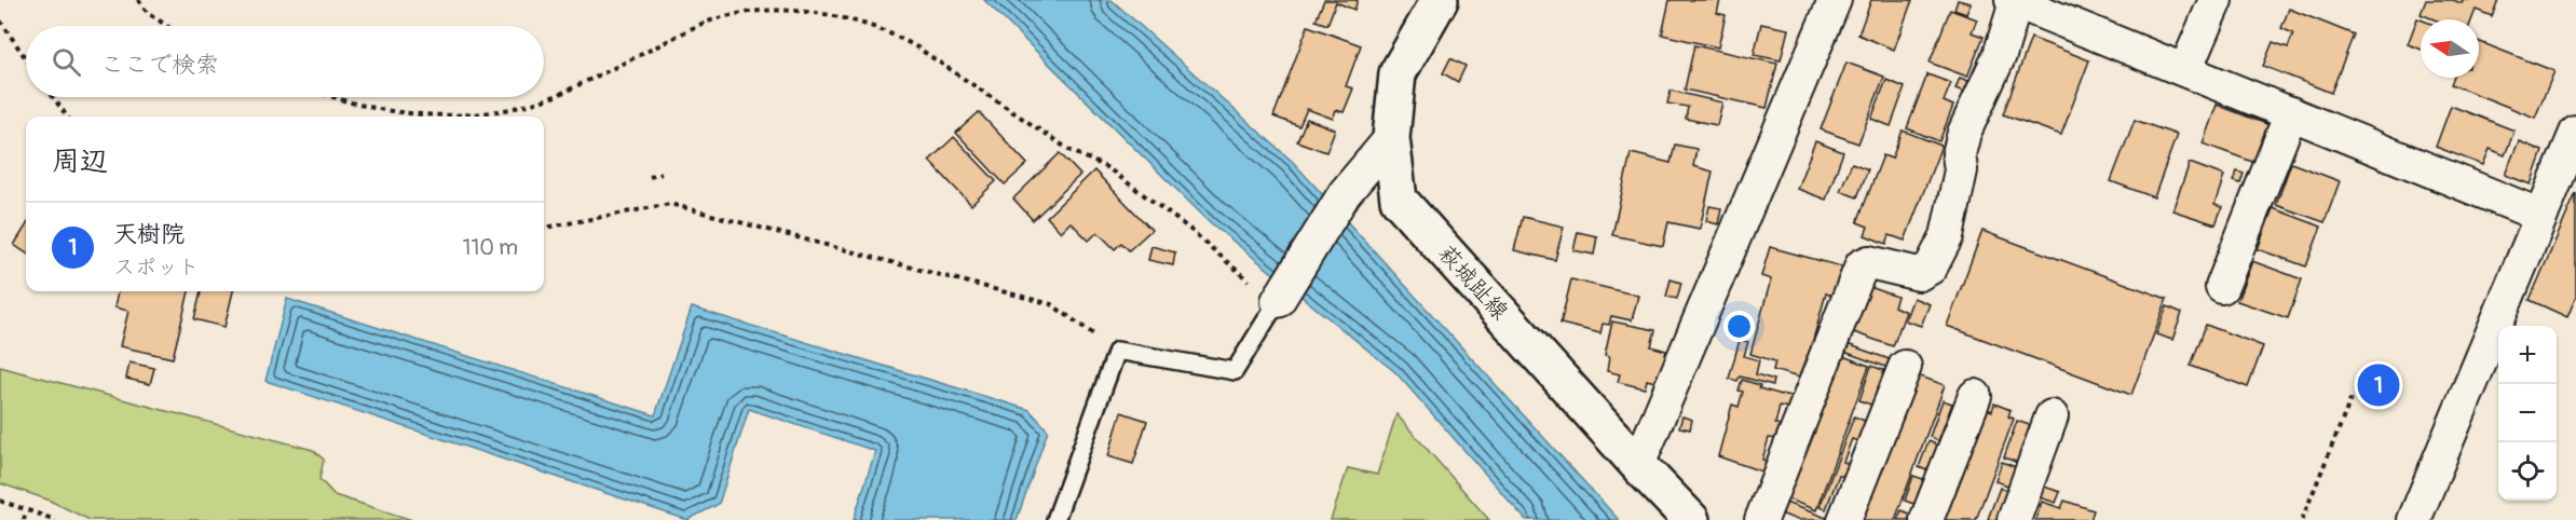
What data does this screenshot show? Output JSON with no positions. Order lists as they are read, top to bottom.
{
  "streets": {
    "main road": ["萩城趾線"]
  },
  "north": "left",
  "page": {
    "search": "ここで検索",
    "heading": "周辺",
    "list": [
      {
        "mark": "1",
        "name": "天樹院",
        "note": "スポット",
        "value": "110 m"
      }
    ],
    "map_buttons": ["+", "−"],
    "pins": "1"
  }
}
